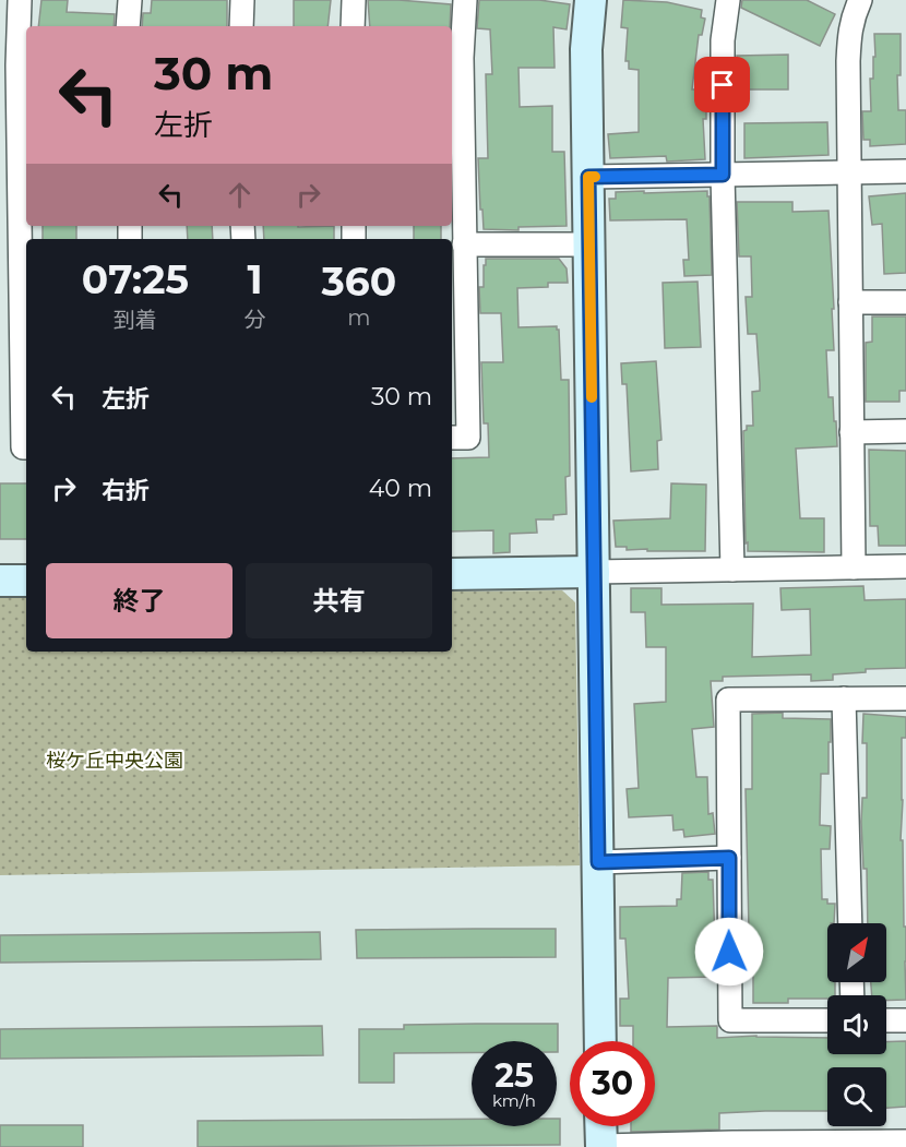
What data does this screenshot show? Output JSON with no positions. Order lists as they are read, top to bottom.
{
  "parks": ["桜ケ丘中央公園"],
  "north": "top right",
  "page": {
    "turn": ["30 m", "左折"],
    "eta": [
      "07:25",
      "到着",
      "1",
      "分",
      "360",
      "m"
    ],
    "list": [
      {
        "name": "左折",
        "value": "30 m"
      },
      {
        "name": "右折",
        "value": "40 m"
      }
    ],
    "buttons": ["終了", "共有"],
    "speed": "25 km/h",
    "limit": "30"
  }
}
